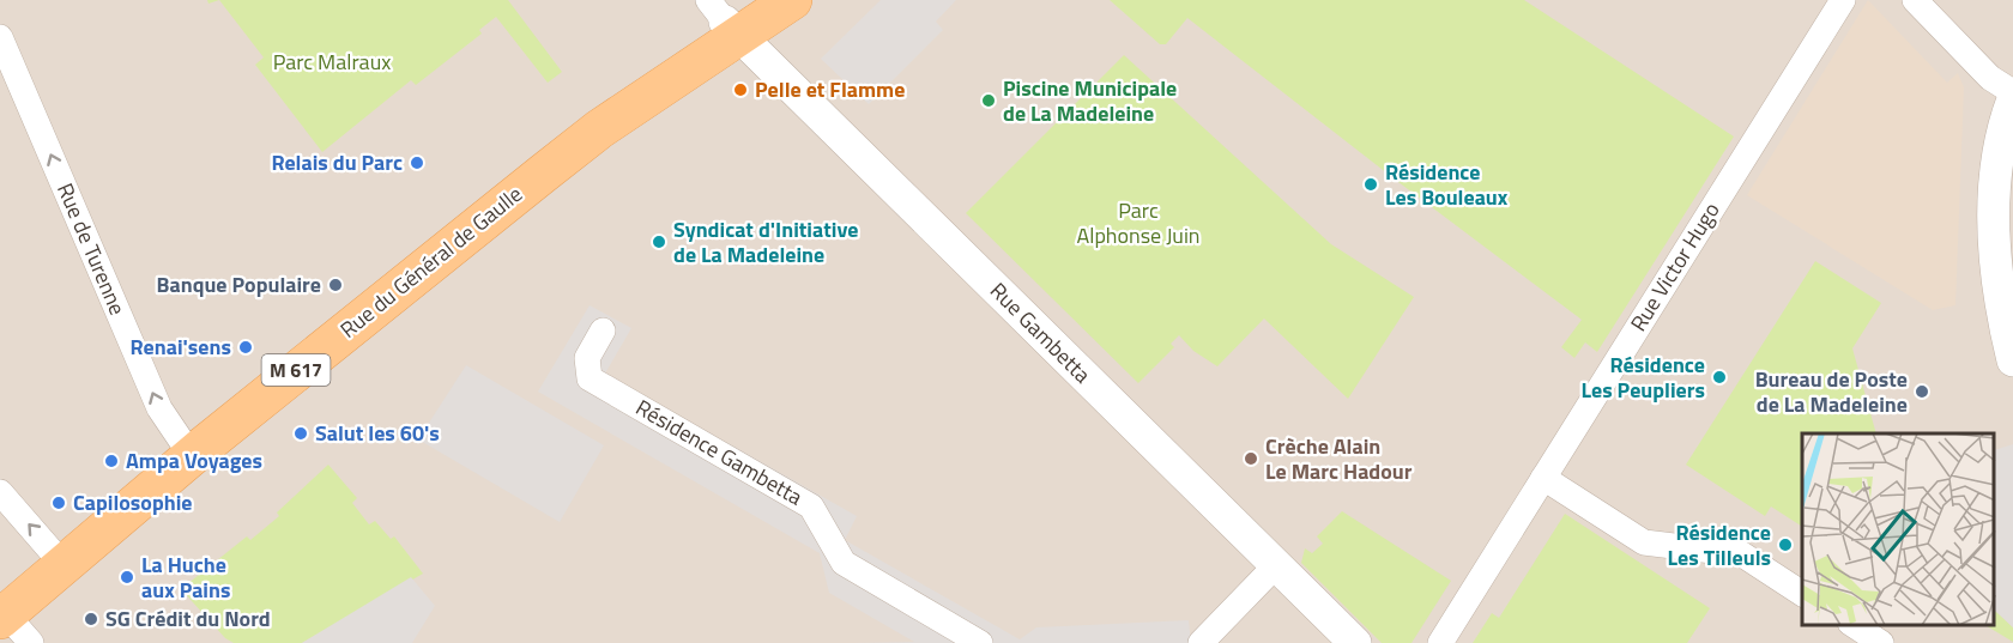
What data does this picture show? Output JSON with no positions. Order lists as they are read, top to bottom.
{
  "streets": {
    "main road": ["Rue du Général de Gaulle", "M 617"],
    "street": [
      "Rue de Turenne",
      "Rue Victor Hugo",
      "Rue Gambetta",
      "Résidence Gambetta"
    ]
  },
  "crossings": [
    ["Rue de Turenne", "Rue du Général de Gaulle"],
    ["Rue du Général de Gaulle", "Rue Gambetta"]
  ],
  "one_way": ["Rue de Turenne"],
  "parks": ["Parc Malraux", "Parc Alphonse Juin"],
  "places": [
    "Pelle et Flamme",
    "Piscine Municipale de La Madeleine",
    "Relais du Parc",
    "Résidence Les Bouleaux",
    "Syndicat d'Initiative de La Madeleine",
    "Banque Populaire",
    "Renai'sens",
    "Résidence Les Peupliers",
    "Bureau de Poste de La Madeleine",
    "Salut les 60's",
    "Crèche Alain Le Marc Hadour",
    "Ampa Voyages",
    "Capilosophie",
    "Résidence Les Tilleuls",
    "La Huche aux Pains",
    "SG Crédit du Nord"
  ]
}
